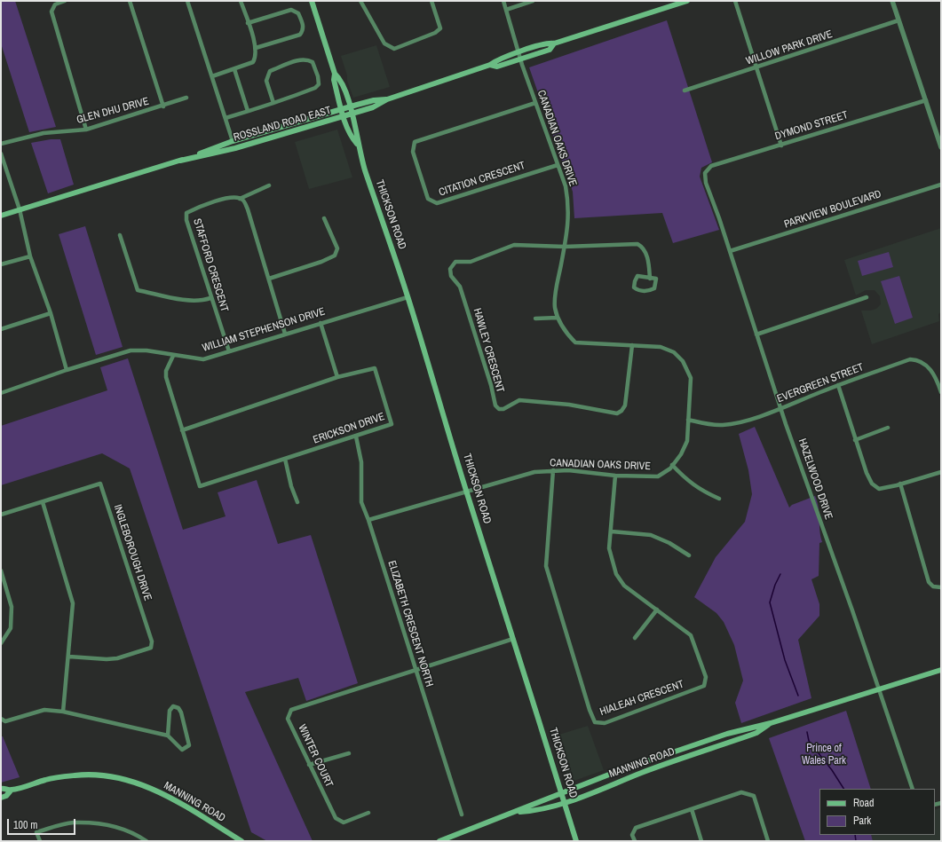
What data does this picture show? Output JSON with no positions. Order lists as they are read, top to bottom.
{
  "streets": {
    "main road": ["ROSSLAND ROAD EAST", "THICKSON ROAD", "MANNING ROAD"],
    "street": [
      "WILLOW PARK DRIVE",
      "GLEN DHU DRIVE",
      "DYMOND STREET",
      "CANADIAN OAKS DRIVE",
      "CITATION CRESCENT",
      "PARKVIEW BOULEVARD",
      "STAFFORD CRESCENT",
      "WILLIAM STEPHENSON DRIVE",
      "HAWLEY CRESCENT",
      "EVERGREEN STREET",
      "ERICKSON DRIVE",
      "HAZELWOOD DRIVE",
      "INGLEBOROUGH DRIVE",
      "ELIZABETH CRESCENT NORTH",
      "HIALEAH CRESCENT",
      "WINTER COURT"
    ]
  },
  "crossings": [
    ["ROSSLAND ROAD EAST", "CANADIAN OAKS DRIVE"],
    ["ROSSLAND ROAD EAST", "THICKSON ROAD"],
    ["DYMOND STREET", "HAZELWOOD DRIVE"],
    ["CANADIAN OAKS DRIVE", "CITATION CRESCENT"],
    ["CANADIAN OAKS DRIVE", "THICKSON ROAD"],
    ["CANADIAN OAKS DRIVE", "HAWLEY CRESCENT"],
    ["CANADIAN OAKS DRIVE", "EVERGREEN STREET"],
    ["CANADIAN OAKS DRIVE", "ELIZABETH CRESCENT NORTH"],
    ["CANADIAN OAKS DRIVE", "HIALEAH CRESCENT"],
    ["PARKVIEW BOULEVARD", "HAZELWOOD DRIVE"],
    ["THICKSON ROAD", "WILLIAM STEPHENSON DRIVE"],
    ["THICKSON ROAD", "MANNING ROAD"],
    ["STAFFORD CRESCENT", "WILLIAM STEPHENSON DRIVE"],
    ["WILLIAM STEPHENSON DRIVE", "ERICKSON DRIVE"],
    ["EVERGREEN STREET", "HAZELWOOD DRIVE"],
    ["ERICKSON DRIVE", "ELIZABETH CRESCENT NORTH"],
    ["HAZELWOOD DRIVE", "MANNING ROAD"],
    ["ELIZABETH CRESCENT NORTH", "WINTER COURT"]
  ],
  "parks": ["Prince of Wales Park"],
  "legend": ["Road", "Park"],
  "scale_bar": "100 m"
}
